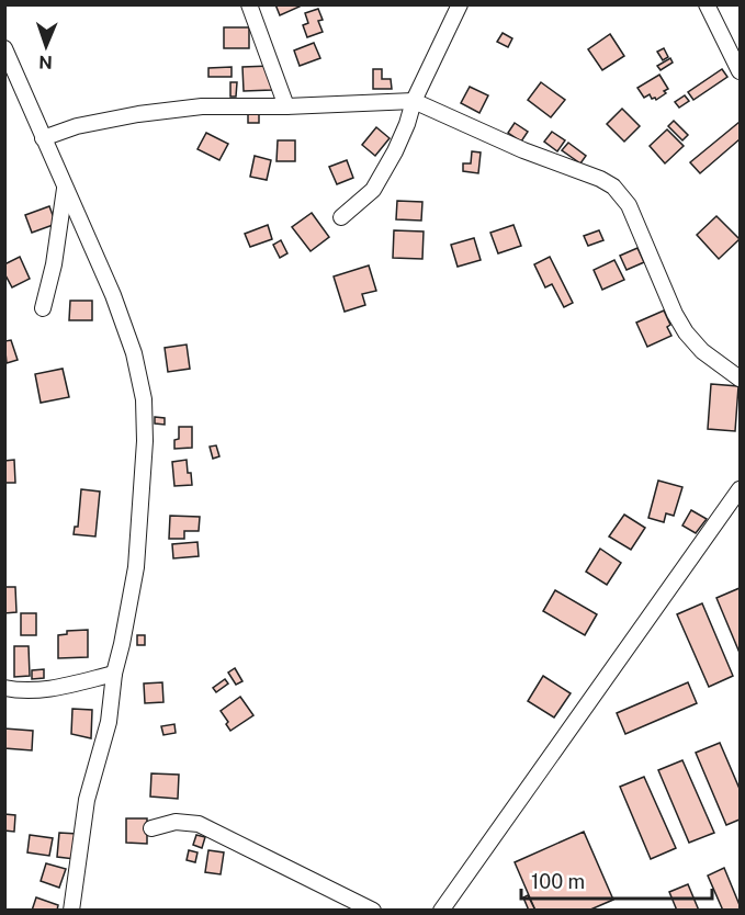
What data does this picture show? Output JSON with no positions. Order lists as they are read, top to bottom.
{
  "scale_bar": "100 m",
  "north": "bottom"
}
